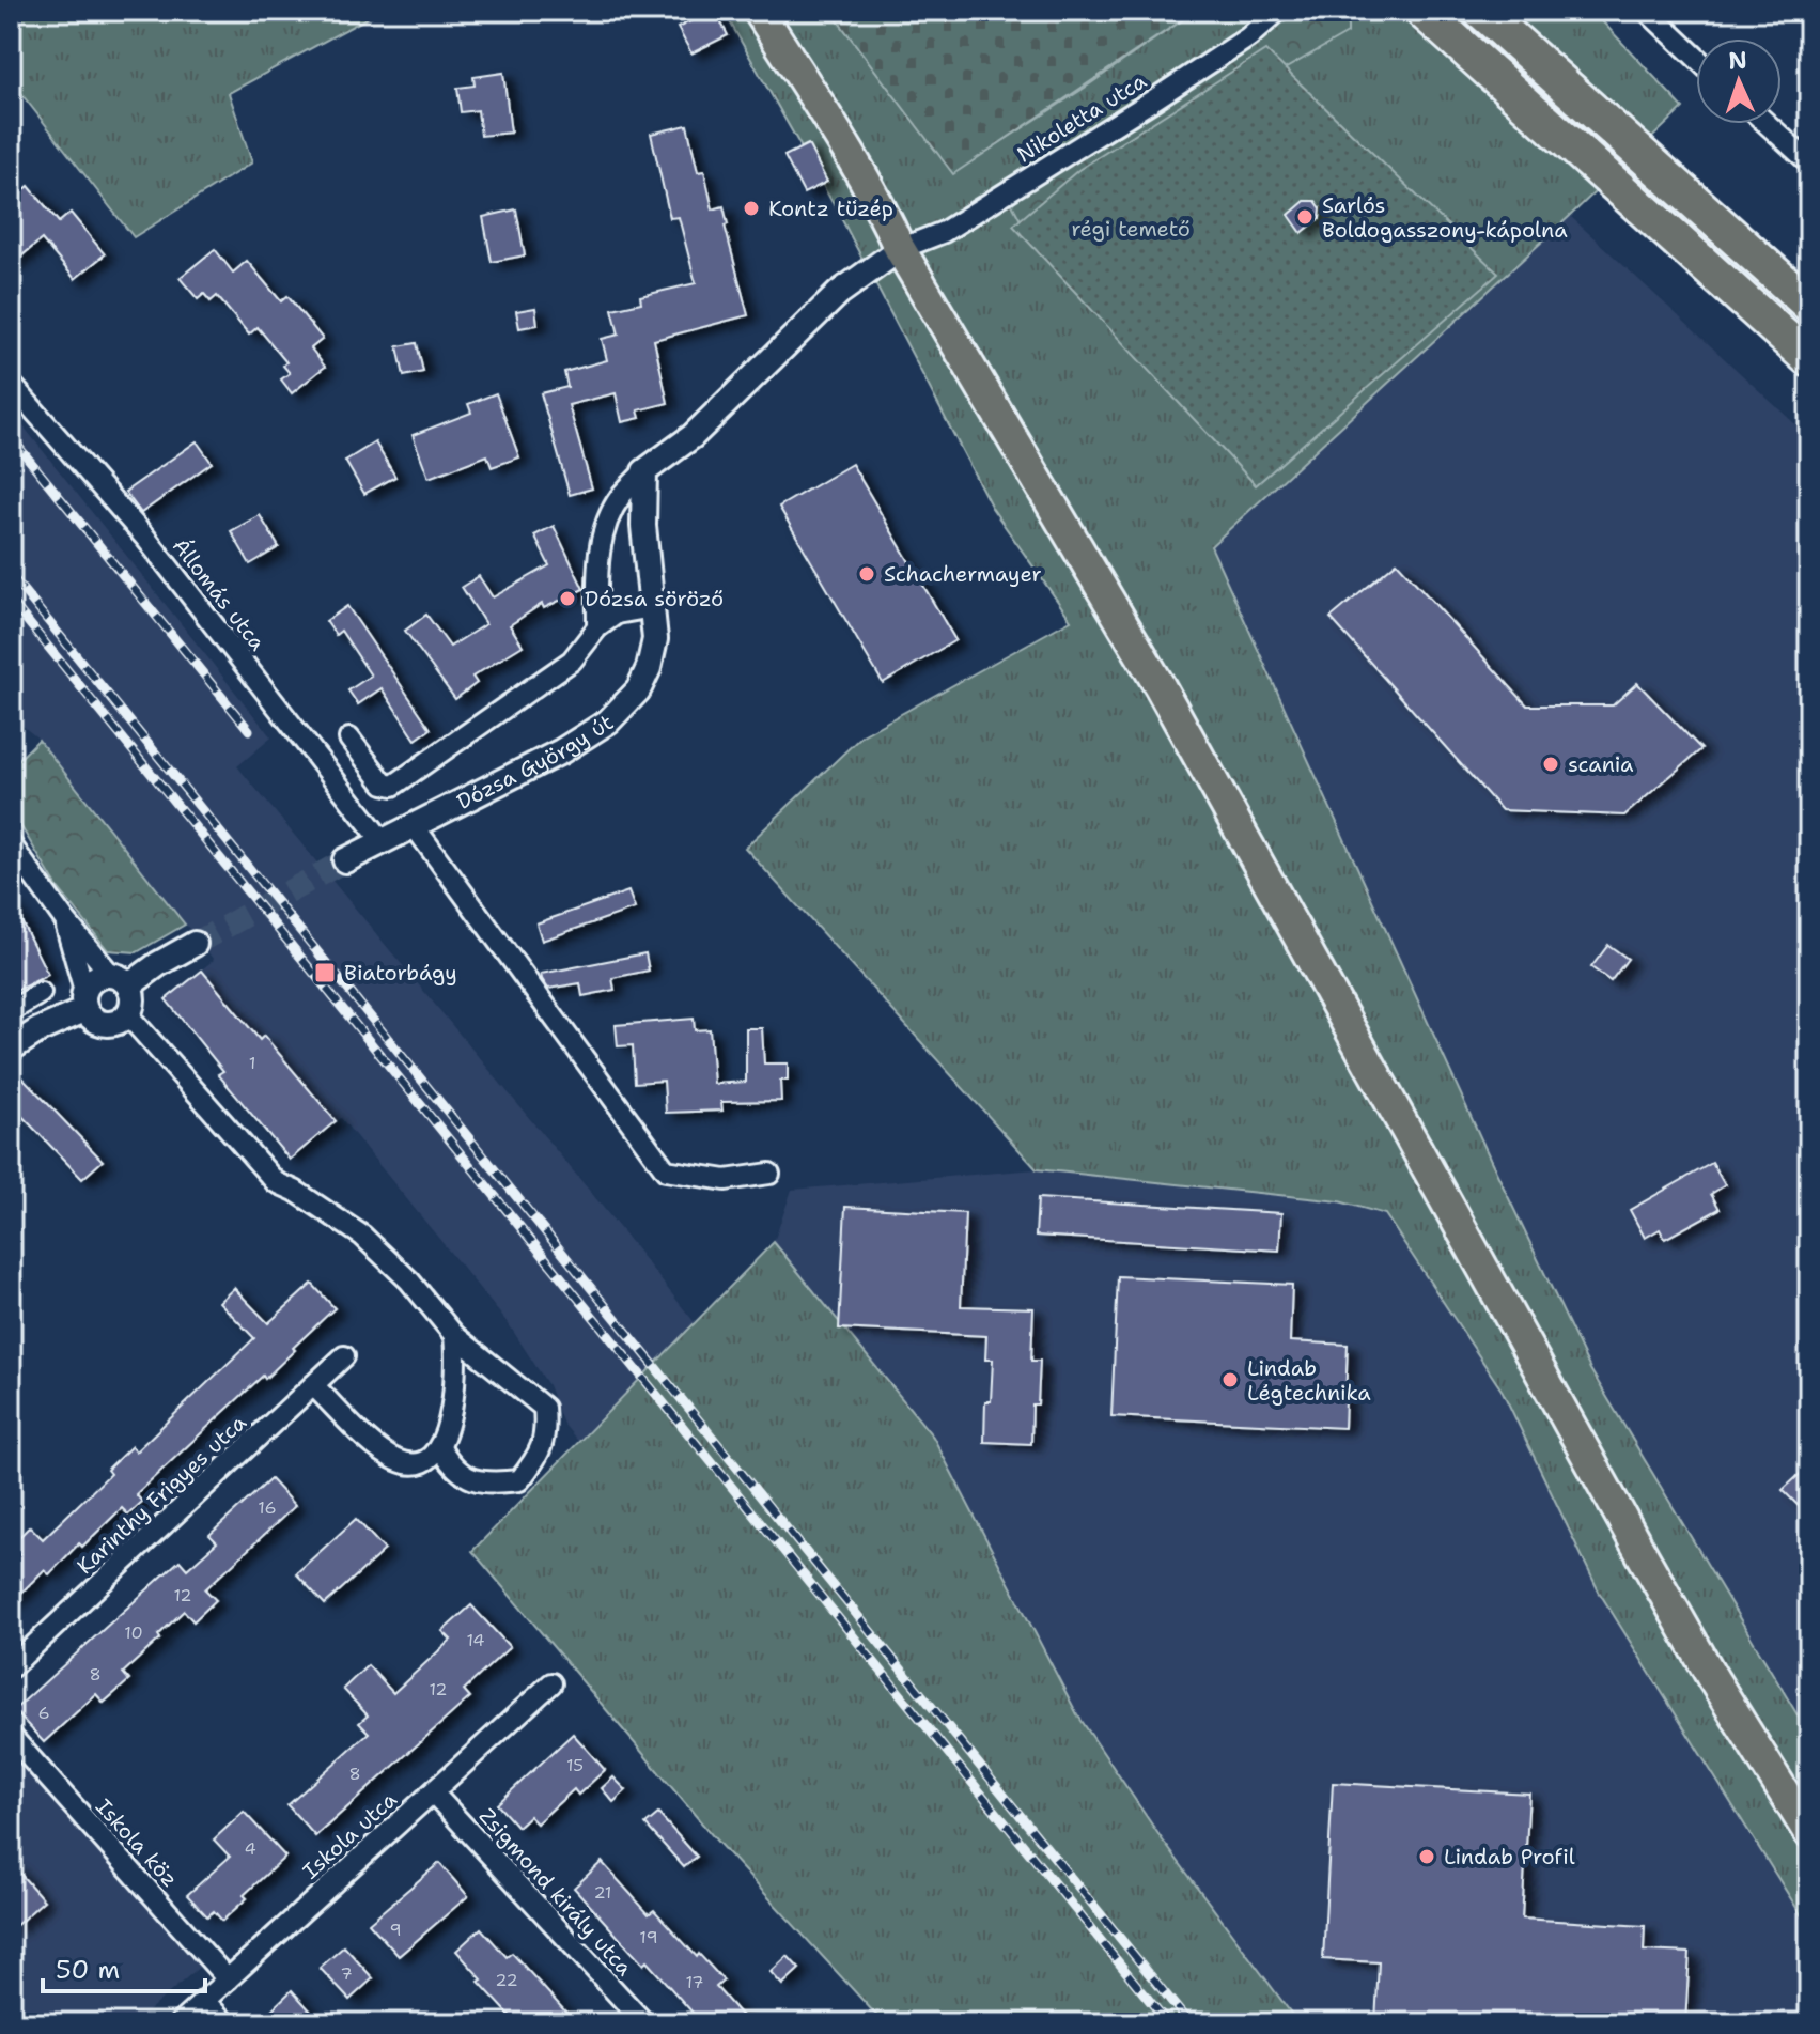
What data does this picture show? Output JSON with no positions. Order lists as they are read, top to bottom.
{
  "streets": {
    "street": [
      "Nikoletta utca",
      "Állomás utca",
      "Dózsa György út",
      "Karinthy Frigyes utca",
      "Iskola utca",
      "Iskola köz",
      "Zsigmond király utca"
    ]
  },
  "crossings": [
    ["Állomás utca", "Dózsa György út"],
    ["Iskola utca", "Iskola köz"],
    ["Iskola utca", "Zsigmond király utca"]
  ],
  "parks": ["régi temető"],
  "places": {
    "other": [
      "Kontz tüzép",
      "Sarlós Boldogasszony-kápolna",
      "Schachermayer",
      "Dózsa söröző",
      "scania",
      "Lindab Légtechnika",
      "Lindab Profil"
    ],
    "transit": ["Biatorbágy"]
  },
  "house_numbers": [
    "1",
    "16",
    "12",
    "10",
    "14",
    "8",
    "12",
    "6",
    "15",
    "8",
    "4",
    "21",
    "9",
    "19",
    "7",
    "22",
    "17"
  ],
  "scale_bar": "50 m",
  "north": "top"
}
